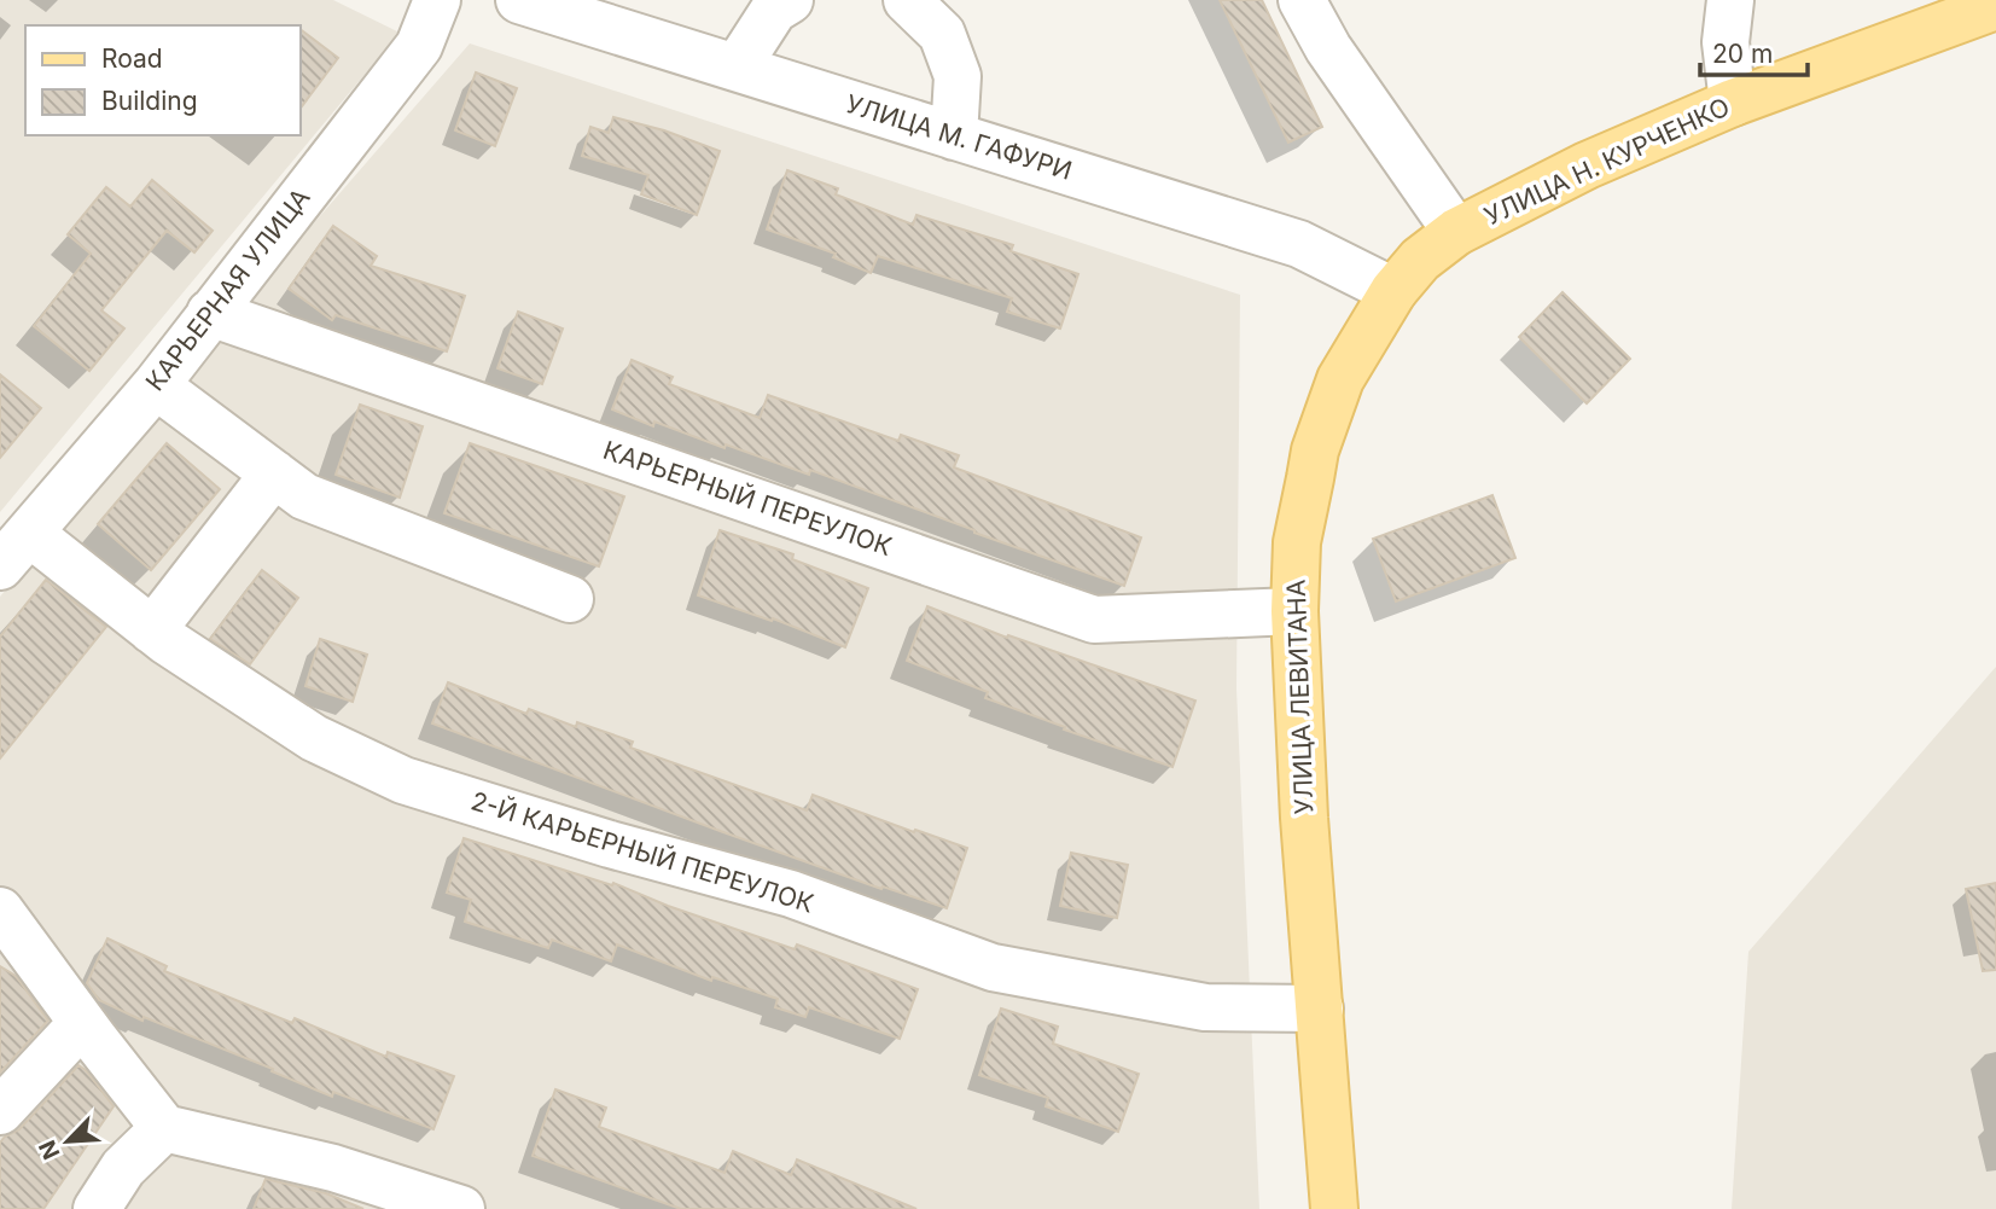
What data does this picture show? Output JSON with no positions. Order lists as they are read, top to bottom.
{
  "streets": {
    "main road": ["УЛИЦА Н. КУРЧЕНКО", "УЛИЦА ЛЕВИТАНА"],
    "street": [
      "УЛИЦА М. ГАФУРИ",
      "КАРЬЕРНАЯ УЛИЦА",
      "КАРЬЕРНЫЙ ПЕРЕУЛОК",
      "2-Й КАРЬЕРНЫЙ ПЕРЕУЛОК"
    ]
  },
  "crossings": [
    ["УЛИЦА М. ГАФУРИ", "УЛИЦА ЛЕВИТАНА"],
    ["УЛИЦА Н. КУРЧЕНКО", "УЛИЦА ЛЕВИТАНА"],
    ["КАРЬЕРНАЯ УЛИЦА", "КАРЬЕРНЫЙ ПЕРЕУЛОК"],
    ["КАРЬЕРНАЯ УЛИЦА", "2-Й КАРЬЕРНЫЙ ПЕРЕУЛОК"],
    ["КАРЬЕРНЫЙ ПЕРЕУЛОК", "УЛИЦА ЛЕВИТАНА"],
    ["УЛИЦА ЛЕВИТАНА", "2-Й КАРЬЕРНЫЙ ПЕРЕУЛОК"]
  ],
  "legend": ["Road", "Building"],
  "scale_bar": "20 m",
  "north": "bottom left"
}
